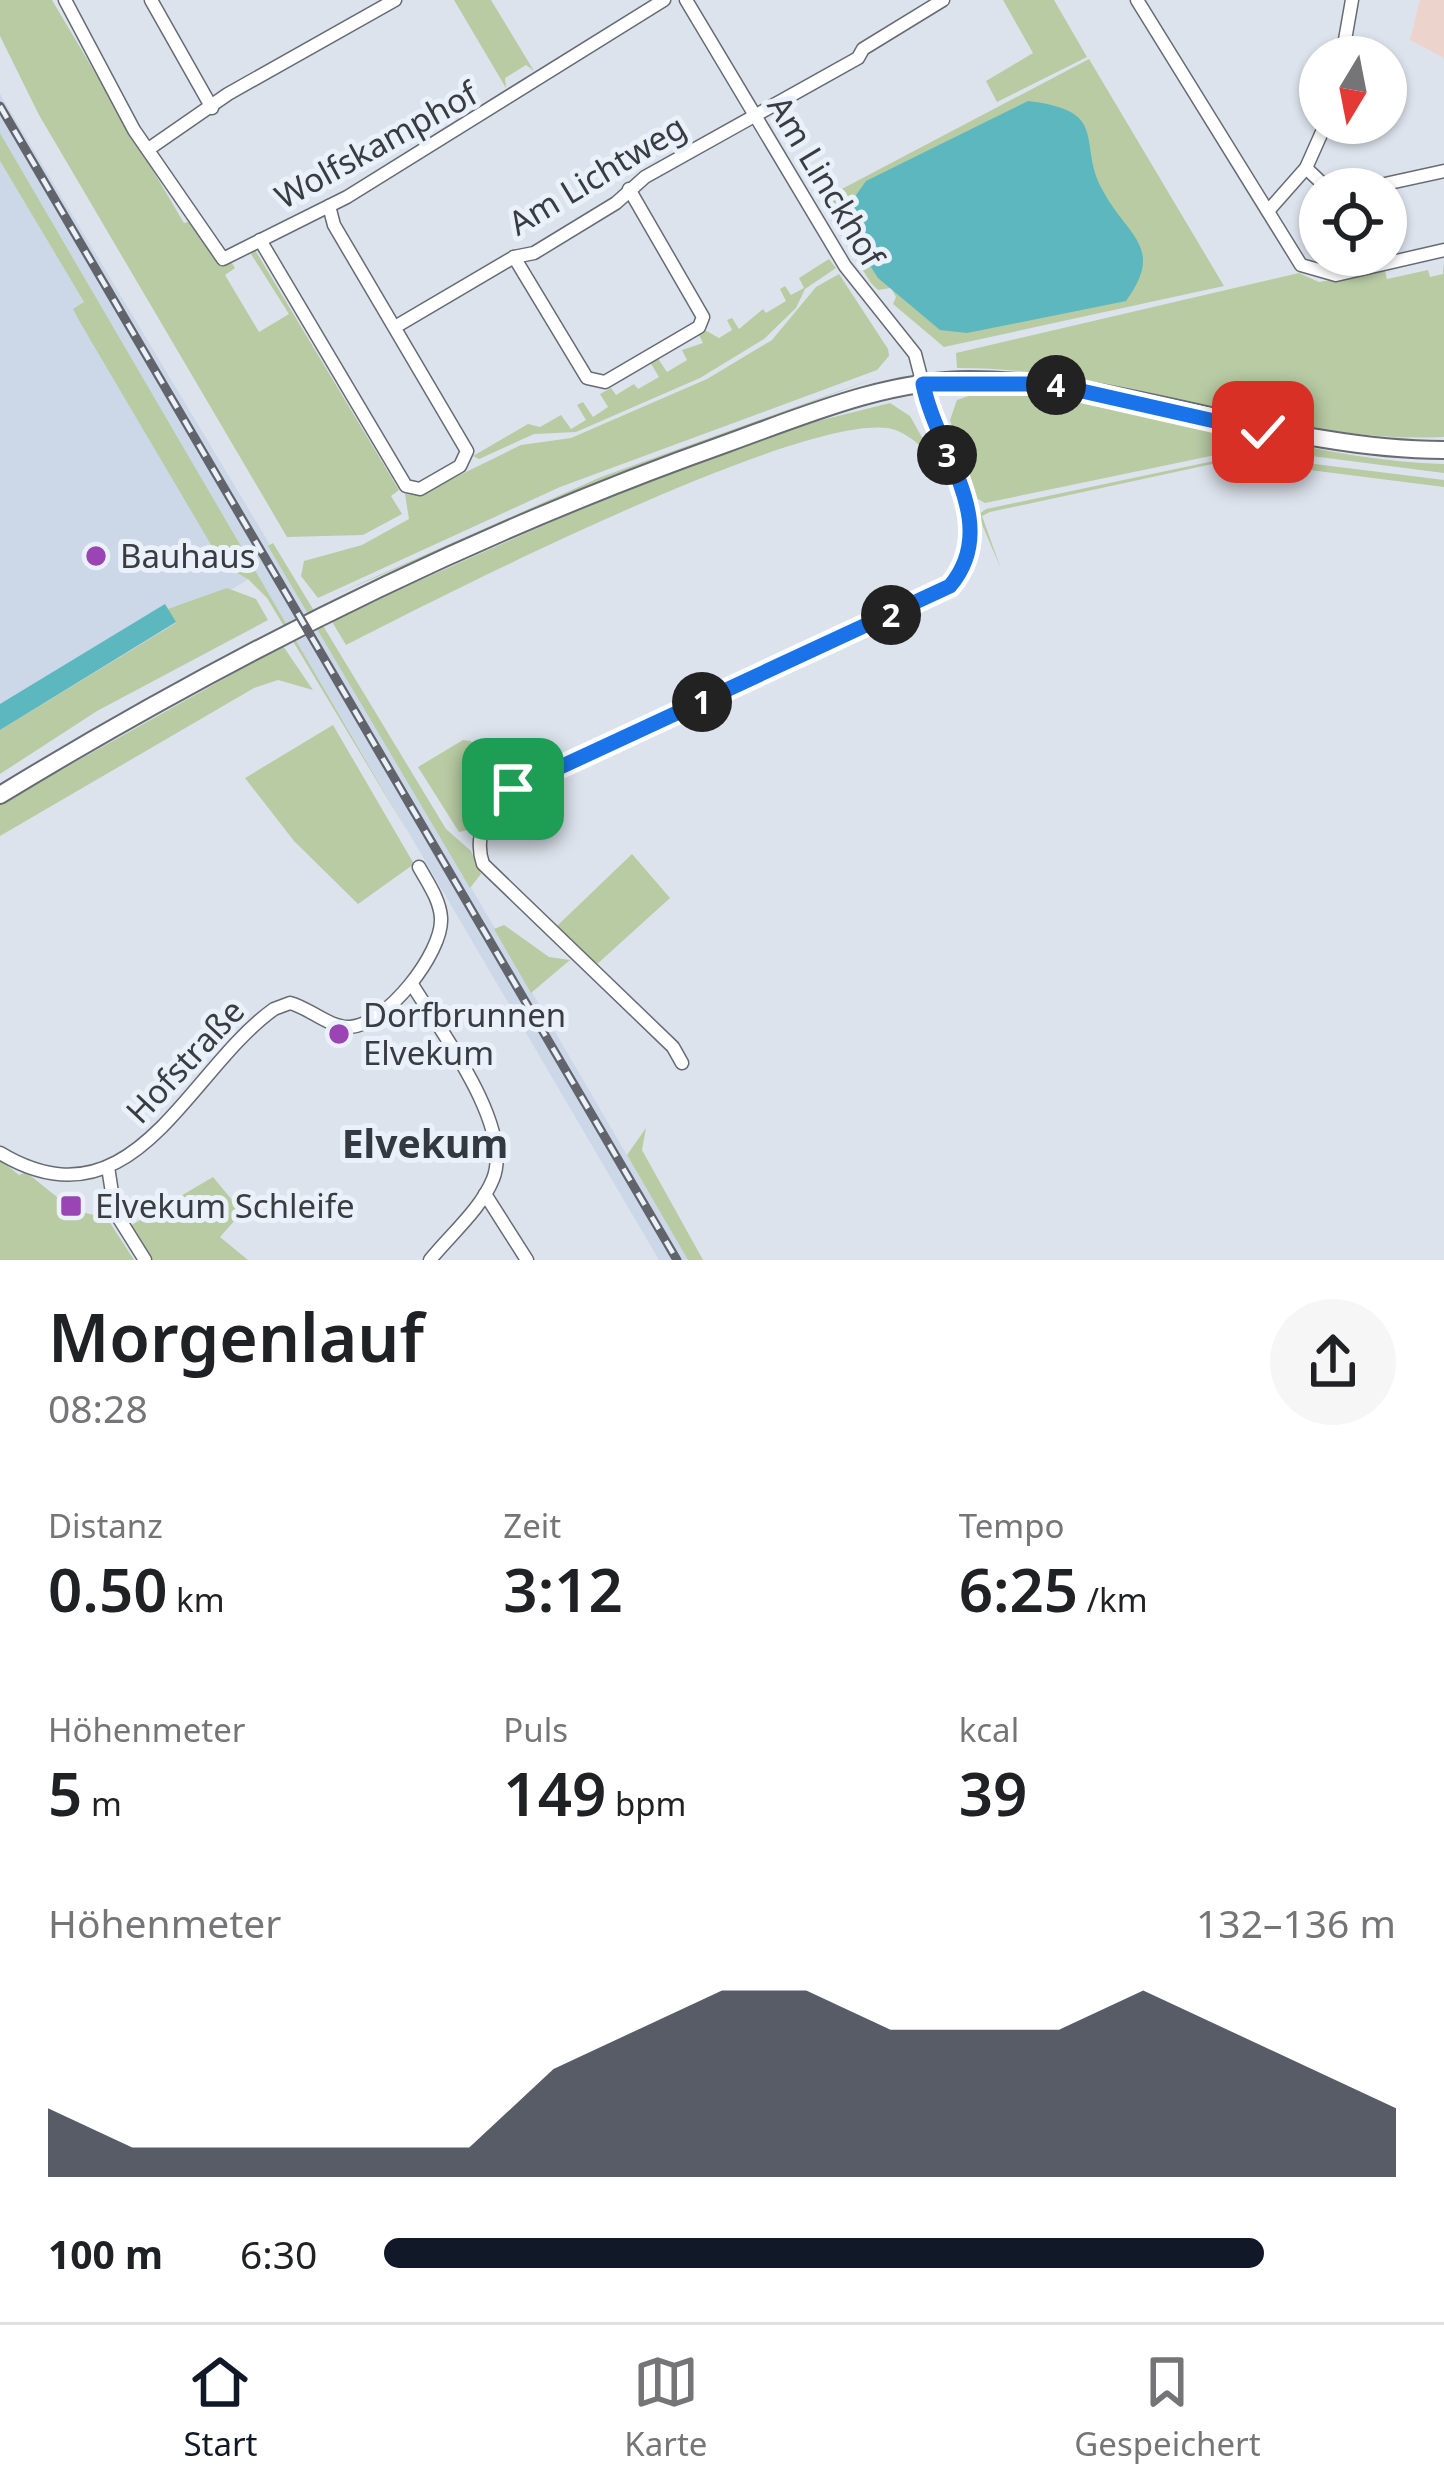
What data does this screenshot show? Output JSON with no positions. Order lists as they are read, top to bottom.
{
  "streets": {
    "street": [
      "Wolfskamphof",
      "Am Lichtweg",
      "Am Linckhof",
      "Hofstraße"
    ]
  },
  "crossings": [
    ["Am Lichtweg", "Am Linckhof"]
  ],
  "districts": ["Elvekum"],
  "places": {
    "other": ["Bauhaus", "Dorfbrunnen Elvekum"],
    "transit": ["Elvekum Schleife"]
  },
  "north": "bottom",
  "page": {
    "pins": [
      "4",
      "3",
      "2",
      "1"
    ],
    "heading": ["Morgenlauf", "08:28"],
    "stats": [
      ["Distanz", "0.50 km"],
      ["Zeit", "3:12"],
      ["Tempo", "6:25 /km"],
      ["Höhenmeter", "5 m"],
      ["Puls", "149 bpm"],
      ["kcal", "39"]
    ],
    "chart": ["Höhenmeter", "132–136 m"],
    "list": [
      {
        "name": "100 m",
        "note": "6:30"
      }
    ],
    "tabs": ["Start", "Karte", "Gespeichert"]
  }
}
